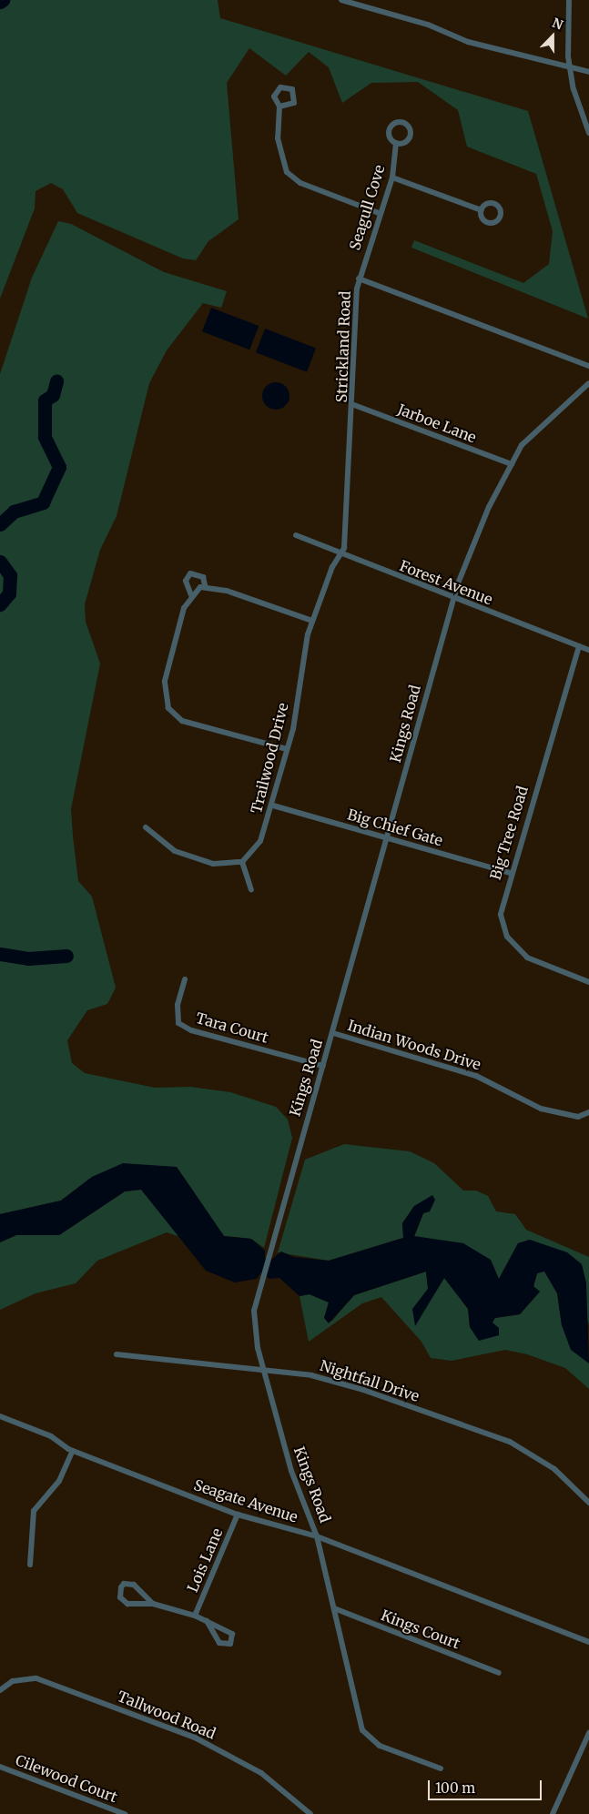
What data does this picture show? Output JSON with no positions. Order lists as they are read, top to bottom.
{
  "streets": {
    "street": [
      "Seagull Cove",
      "Strickland Road",
      "Jarboe Lane",
      "Forest Avenue",
      "Kings Road",
      "Trailwood Drive",
      "Big Chief Gate",
      "Big Tree Road",
      "Tara Court",
      "Indian Woods Drive",
      "Nightfall Drive",
      "Seagate Avenue",
      "Lois Lane",
      "Kings Court",
      "Tallwood Road",
      "Cilewood Court"
    ]
  },
  "crossings": [
    ["Seagull Cove", "Strickland Road"],
    ["Strickland Road", "Jarboe Lane"],
    ["Strickland Road", "Forest Avenue"],
    ["Strickland Road", "Trailwood Drive"],
    ["Jarboe Lane", "Kings Road"],
    ["Forest Avenue", "Kings Road"],
    ["Forest Avenue", "Trailwood Drive"],
    ["Forest Avenue", "Big Tree Road"],
    ["Kings Road", "Big Chief Gate"],
    ["Kings Road", "Tara Court"],
    ["Kings Road", "Indian Woods Drive"],
    ["Kings Road", "Nightfall Drive"],
    ["Kings Road", "Seagate Avenue"],
    ["Kings Road", "Kings Court"],
    ["Trailwood Drive", "Big Chief Gate"],
    ["Big Chief Gate", "Big Tree Road"],
    ["Seagate Avenue", "Lois Lane"]
  ],
  "scale_bar": "100 m",
  "north": "top"
}
